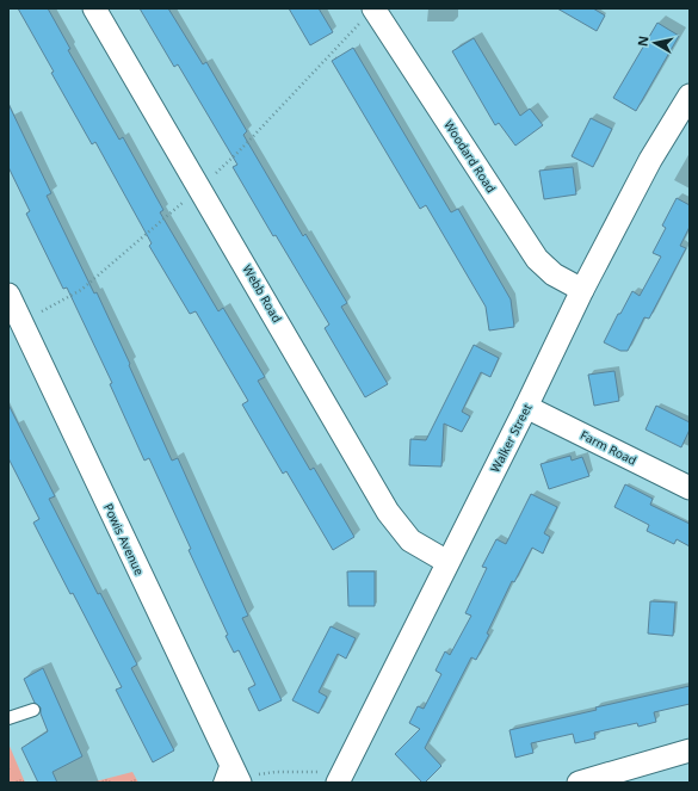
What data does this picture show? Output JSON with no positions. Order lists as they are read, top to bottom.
{
  "streets": {
    "street": [
      "Woodard Road",
      "Webb Road",
      "Walker Street",
      "Farm Road",
      "Powis Avenue"
    ]
  },
  "crossings": [
    ["Woodard Road", "Walker Street"],
    ["Webb Road", "Walker Street"],
    ["Walker Street", "Farm Road"]
  ],
  "north": "left"
}
